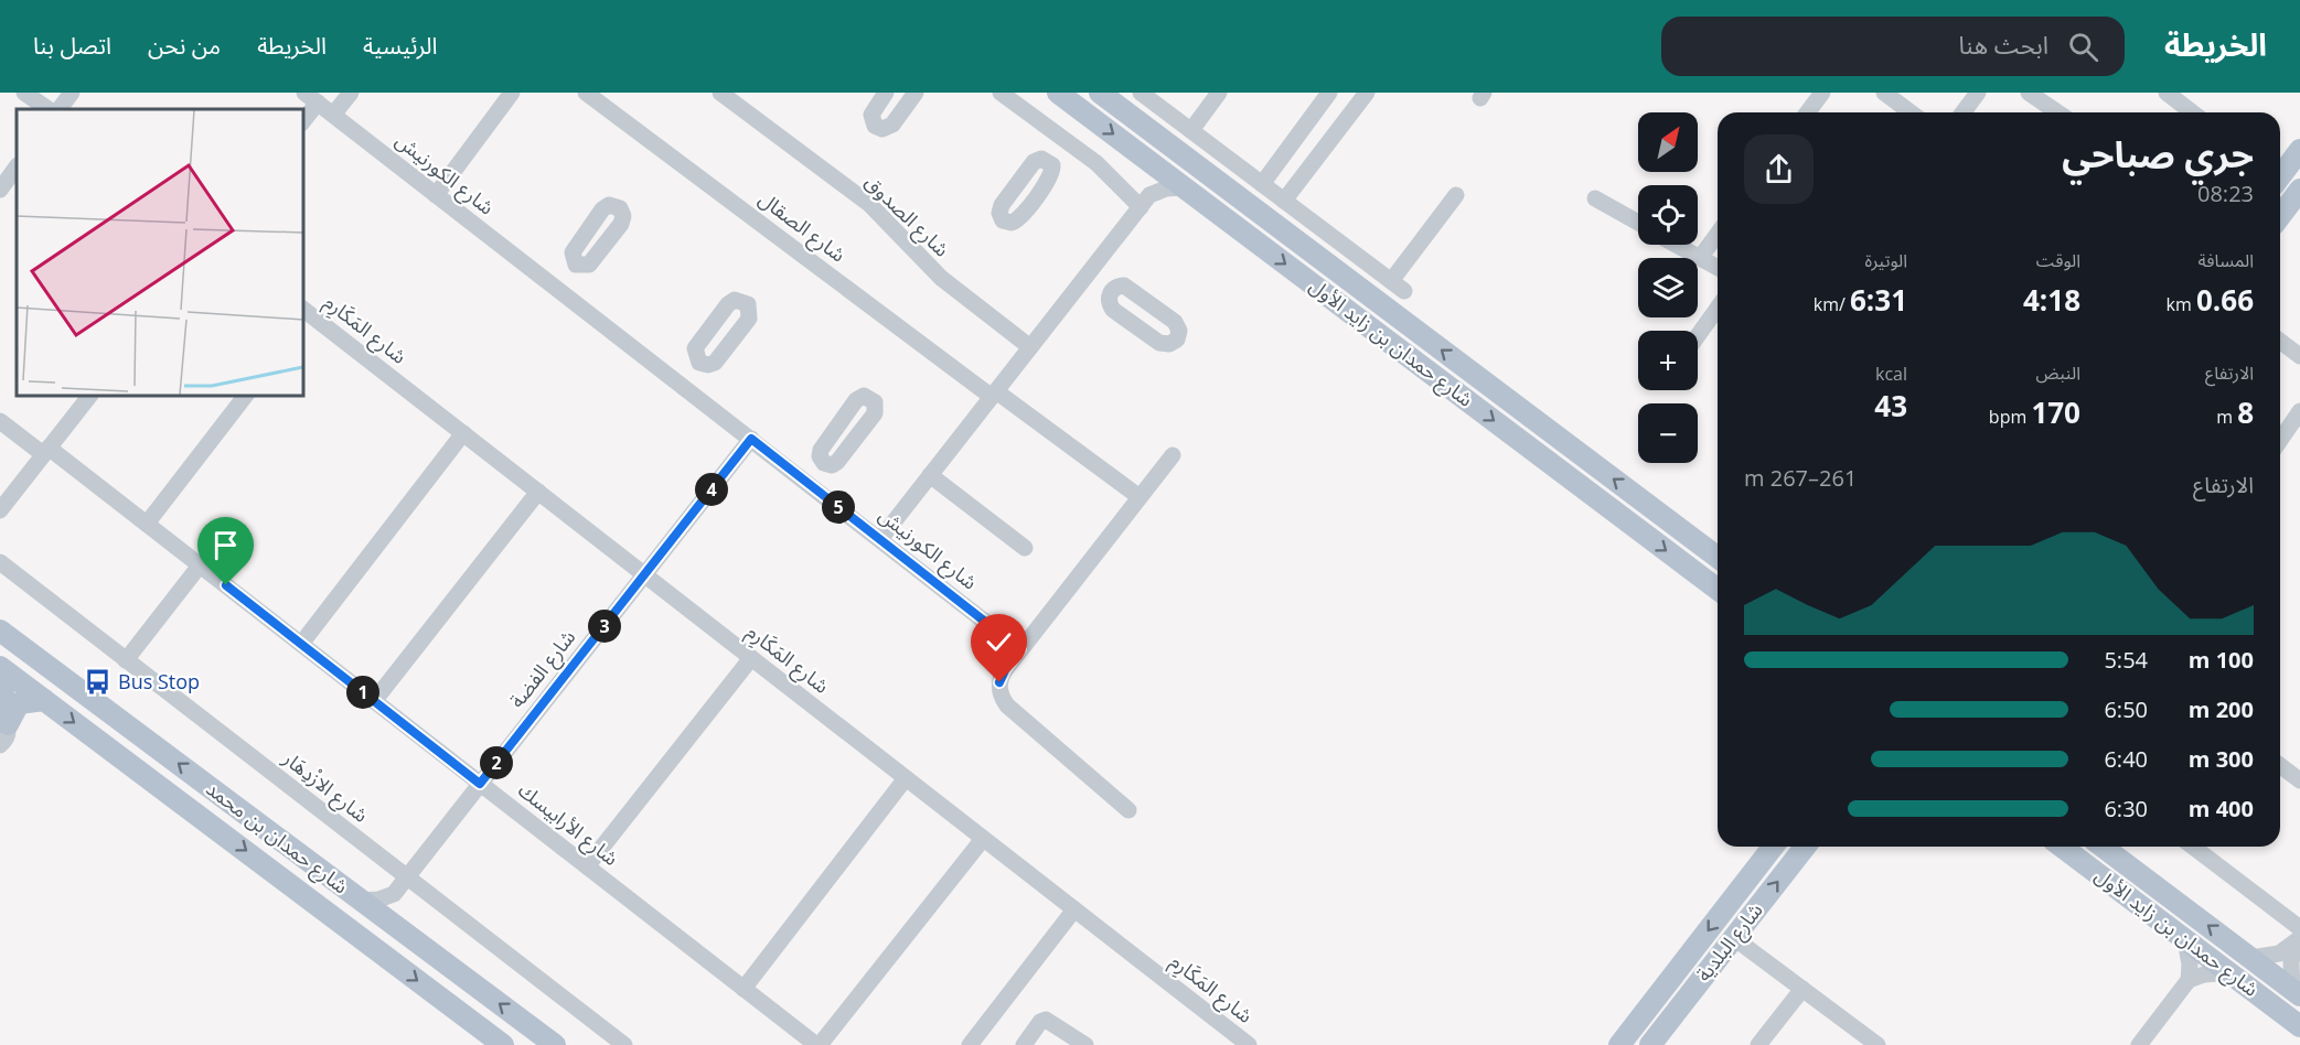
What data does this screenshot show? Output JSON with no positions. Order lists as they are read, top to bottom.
{
  "streets": {
    "main road": ["شارع حمدان بن زايد الأول", "شارع حمدان بن محمد", "شارع البلدية"],
    "street": [
      "شارع الكورنيش",
      "شارع الصدوق",
      "شارع الصقال",
      "شارع المَكَارِم",
      "شارع الفضة",
      "شارع الازْدِهَار",
      "شارع الأرابيسك"
    ]
  },
  "crossings": [
    ["شارع الكورنيش", "شارع الفضة"],
    ["شارع المَكَارِم", "شارع الفضة"],
    ["شارع الفضة", "شارع الازْدِهَار"],
    ["شارع الفضة", "شارع الأرابيسك"]
  ],
  "places": {
    "bus stop": ["Bus Stop"]
  },
  "north": "top right",
  "page": {
    "header": "الخريطة",
    "search": "ابحث هنا",
    "nav": [
      "الرئيسية",
      "الخريطة",
      "من نحن",
      "اتصل بنا"
    ],
    "map_buttons": ["+", "−"],
    "heading": ["جري صباحي", "08:23"],
    "stats": [
      ["المسافة", "0.66 km"],
      ["الوقت", "4:18"],
      ["الوتيرة", "6:31 /km"],
      ["الارتفاع", "8 m"],
      ["النبض", "170 bpm"],
      ["kcal", "43"]
    ],
    "chart": ["الارتفاع", "261–267 m"],
    "pins": [
      "4",
      "5",
      "3",
      "1",
      "2"
    ],
    "list": [
      {
        "name": "100 m",
        "note": "5:54"
      },
      {
        "name": "200 m",
        "note": "6:50"
      },
      {
        "name": "300 m",
        "note": "6:40"
      },
      {
        "name": "400 m",
        "note": "6:30"
      }
    ]
  }
}
